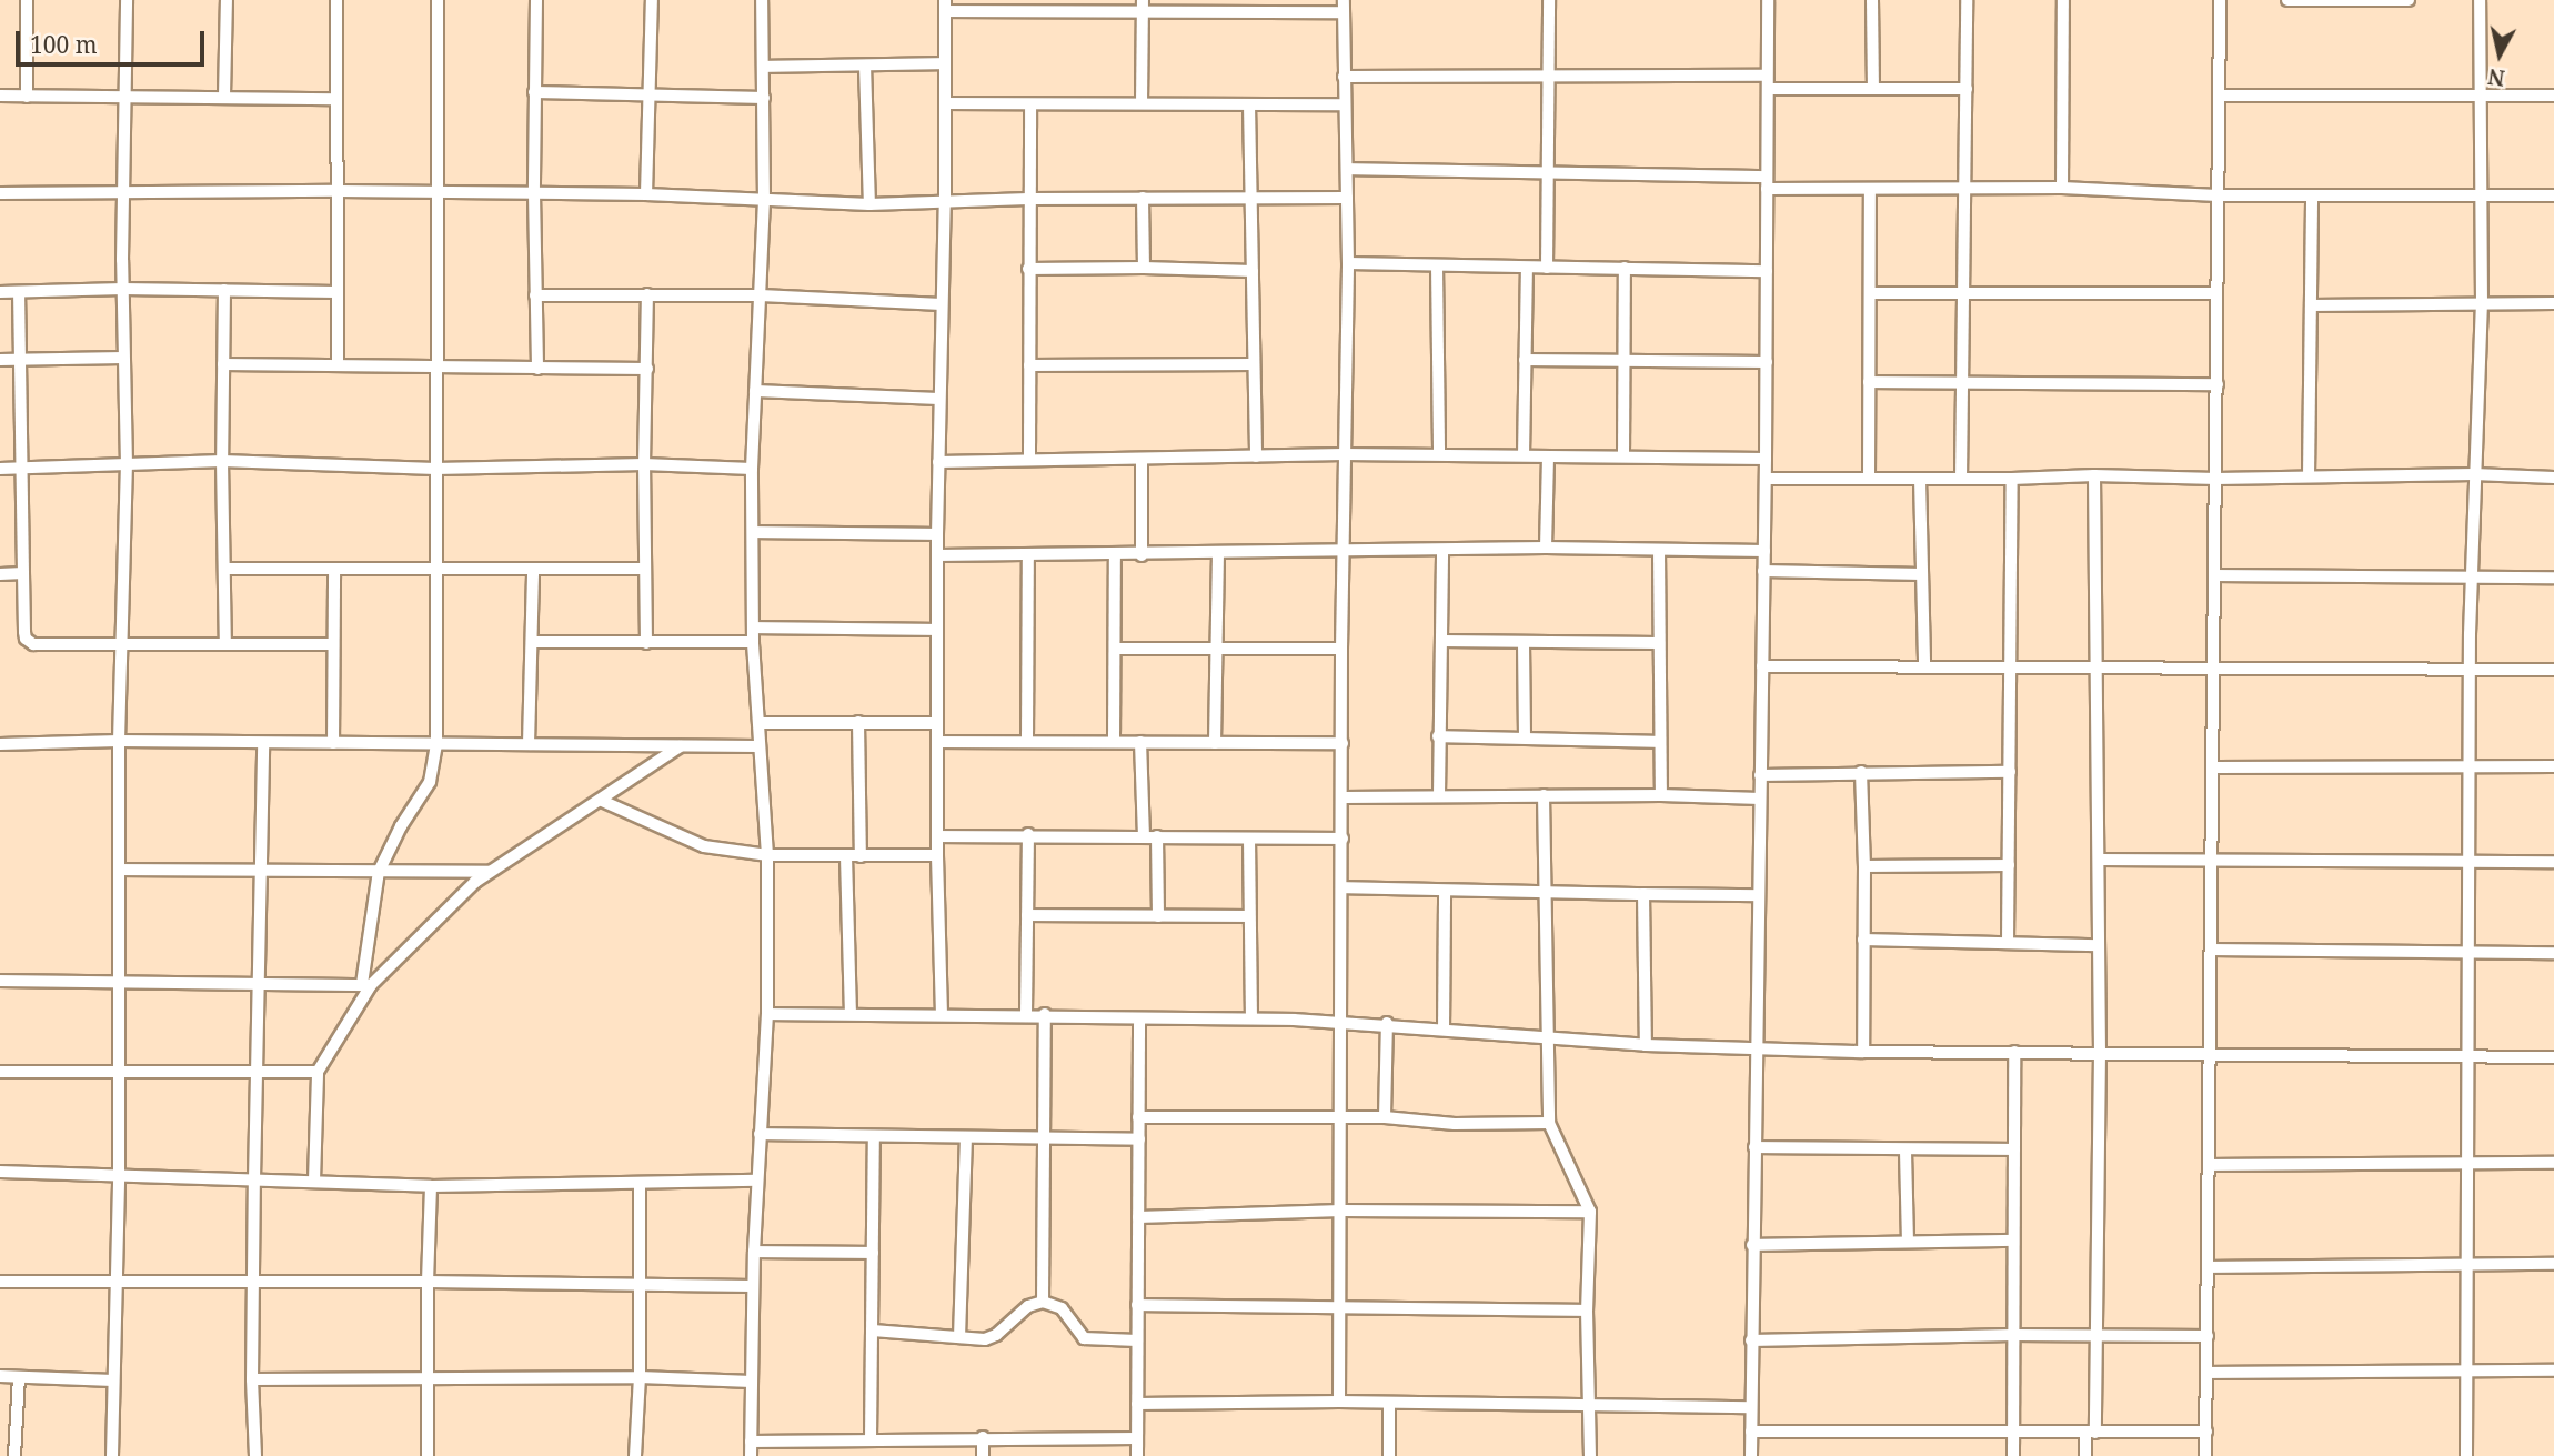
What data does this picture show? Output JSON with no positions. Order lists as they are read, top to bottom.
{
  "scale_bar": "100 m",
  "north": "bottom"
}
